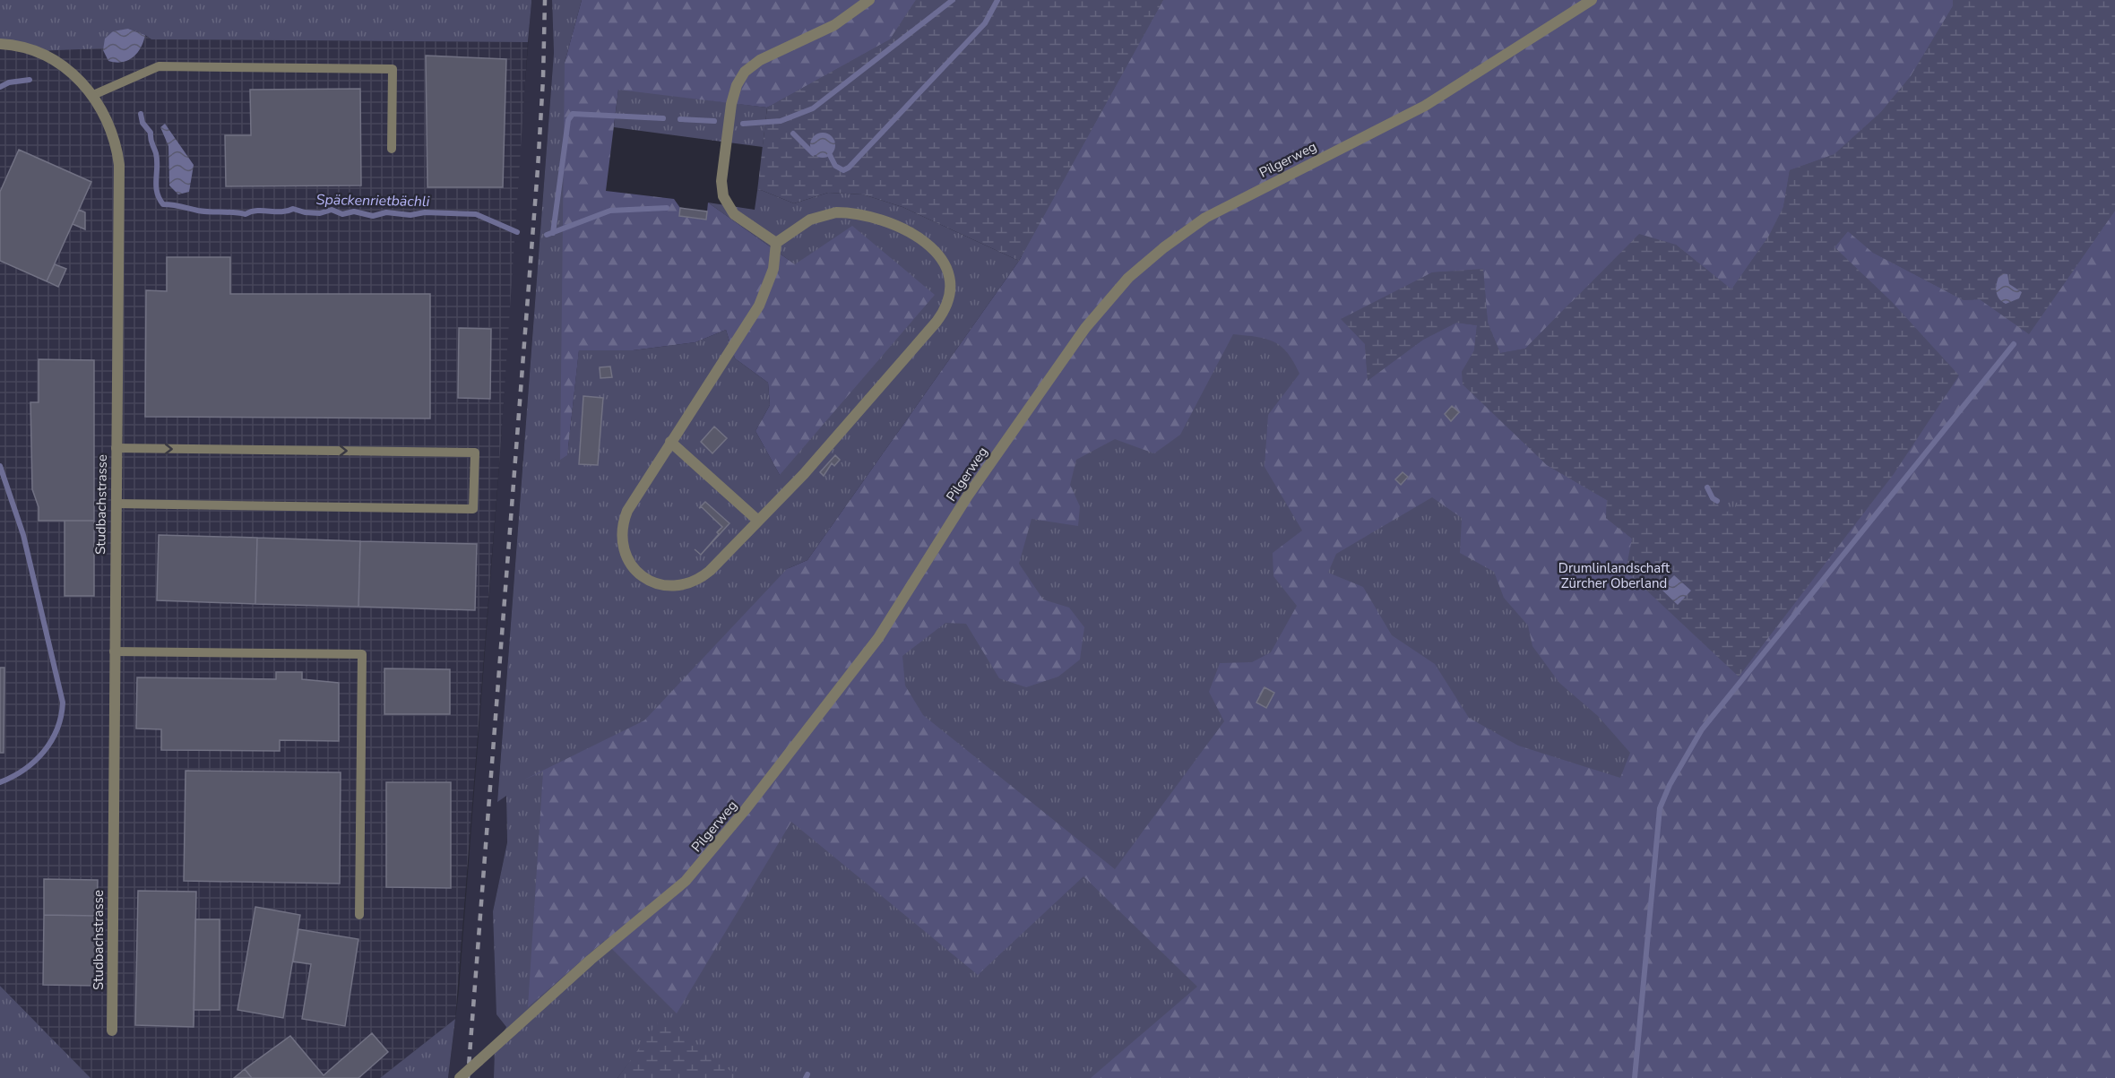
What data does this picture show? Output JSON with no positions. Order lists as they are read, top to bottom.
{
  "streets": {
    "street": ["Pilgerweg", "Studbachstrasse"]
  },
  "water": ["Späckenrietbächli"],
  "parks": ["Drumlinlandschaft Zürcher Oberland"]
}
